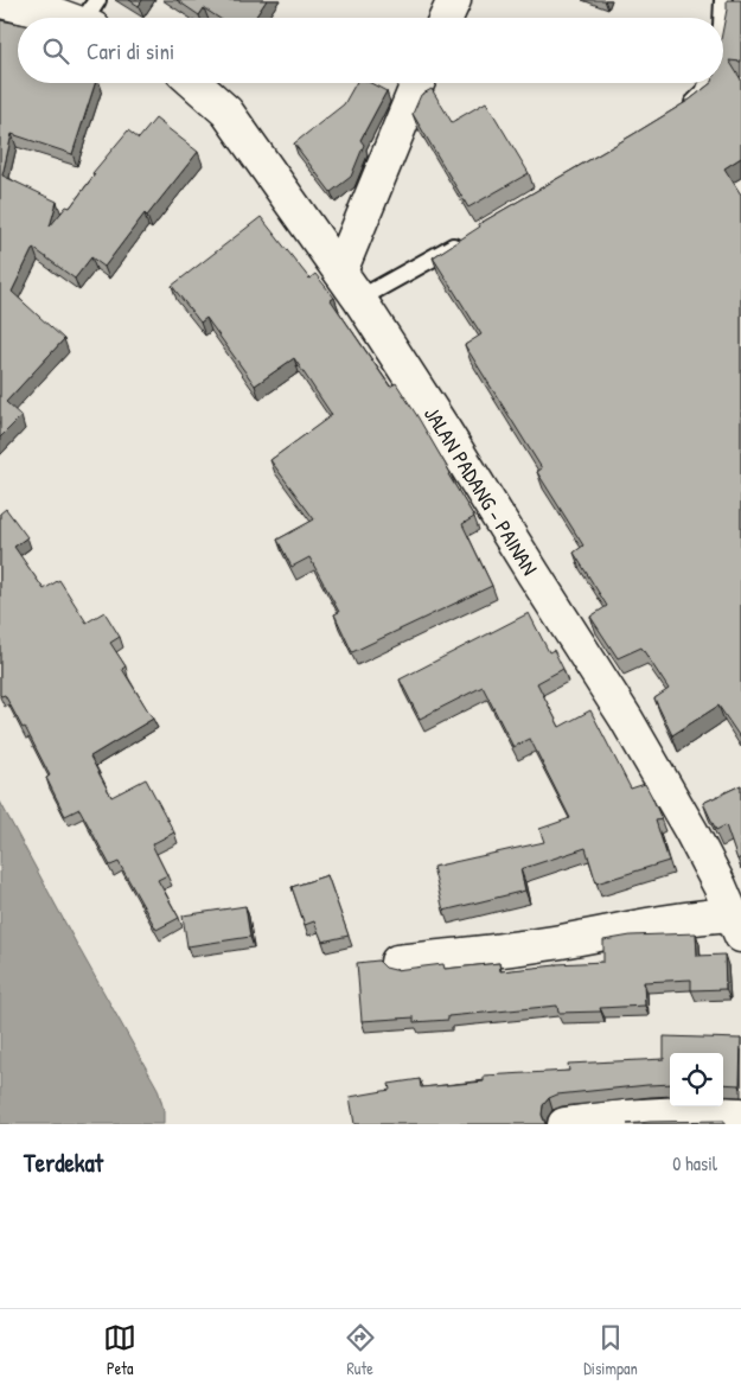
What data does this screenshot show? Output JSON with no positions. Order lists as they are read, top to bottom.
{
  "streets": {
    "main road": ["JALAN PADANG - PAINAN"]
  },
  "page": {
    "search": "Cari di sini",
    "heading": ["Terdekat", "0 hasil"],
    "nav": ["Peta", "Rute", "Disimpan"]
  }
}
